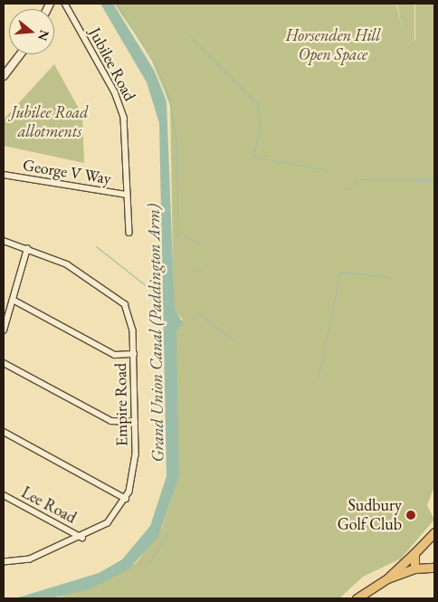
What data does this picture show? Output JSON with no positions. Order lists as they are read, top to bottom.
{
  "streets": {
    "street": [
      "Jubilee Road",
      "George V Way",
      "Empire Road",
      "Lee Road"
    ]
  },
  "crossings": [
    ["Jubilee Road", "George V Way"],
    ["Empire Road", "Lee Road"]
  ],
  "water": ["Grand Union Canal (Paddington Arm)"],
  "parks": ["Horsenden Hill Open Space", "Jubilee Road allotments"],
  "places": ["Sudbury Golf Club"],
  "north": "right"
}
